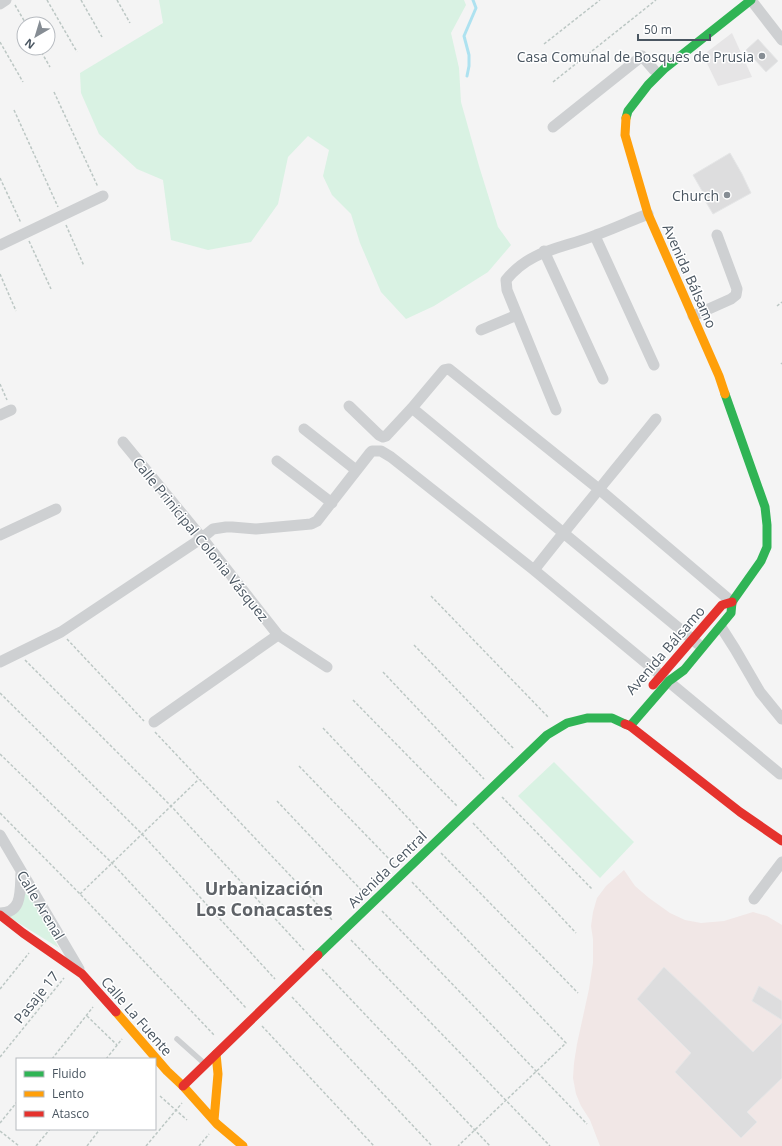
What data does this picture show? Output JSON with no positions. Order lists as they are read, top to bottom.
{
  "streets": {
    "street": [
      "Avenida Bálsamo",
      "Calle Prinicipal Colonia Vásquez",
      "Avenida Central",
      "Calle Arenal",
      "Calle La Fuente"
    ],
    "path": ["Pasaje 17"]
  },
  "crossings": [
    ["Avenida Bálsamo", "Avenida Central"],
    ["Avenida Central", "Calle La Fuente"],
    ["Calle Arenal", "Calle La Fuente"],
    ["Pasaje 17", "Calle La Fuente"]
  ],
  "districts": ["Urbanización Los Conacastes"],
  "places": ["Casa Comunal de Bosques de Prusia", "Church"],
  "legend": ["Fluido", "Lento", "Atasco"],
  "scale_bar": "50 m",
  "north": "bottom left"
}
